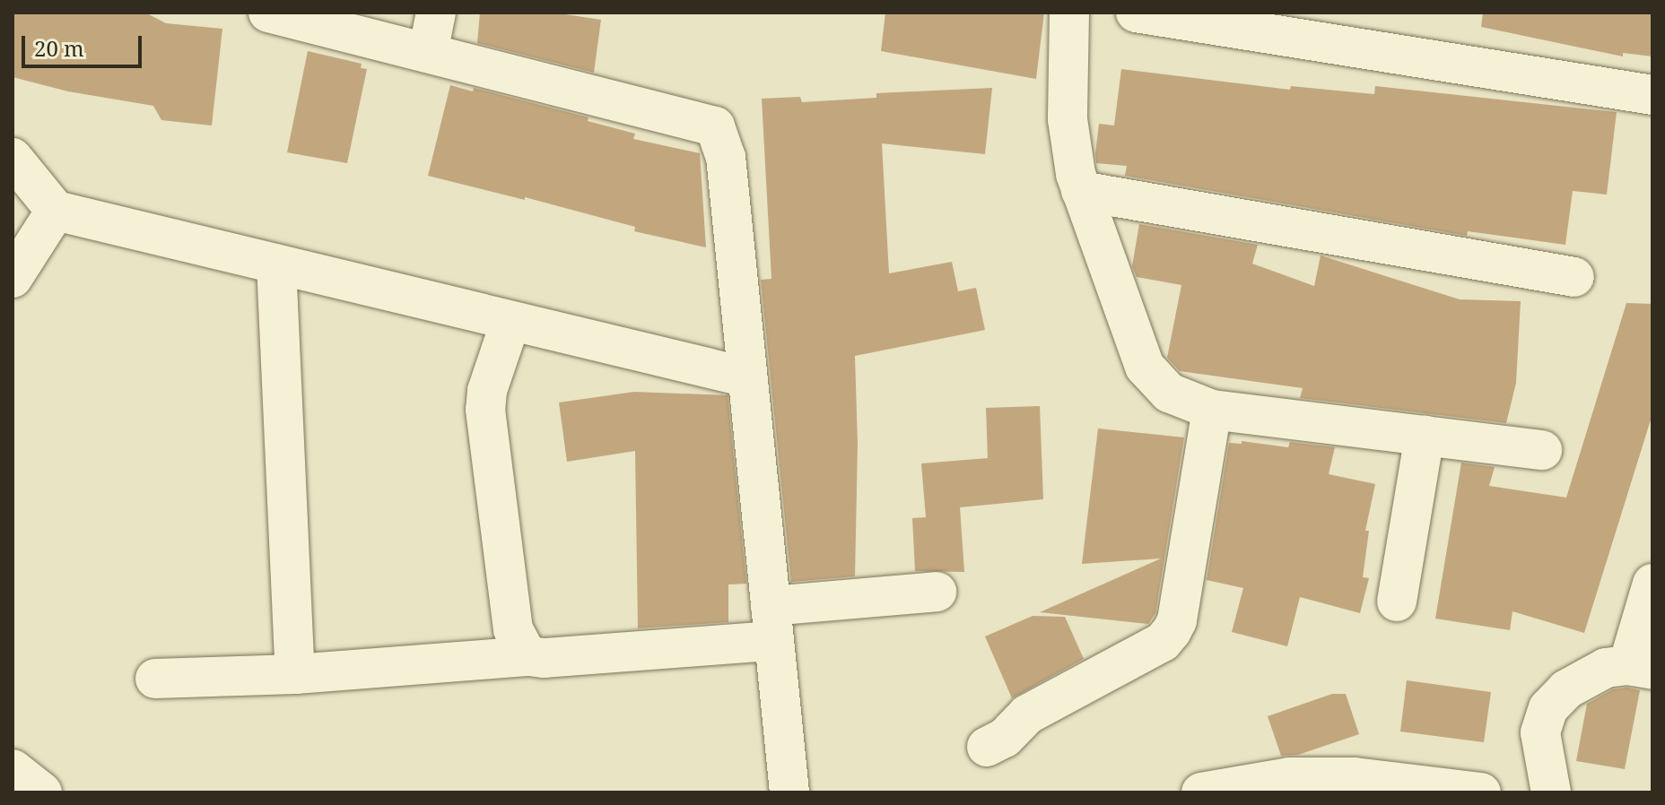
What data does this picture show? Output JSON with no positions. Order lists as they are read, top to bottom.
{
  "scale_bar": "20 m"
}
